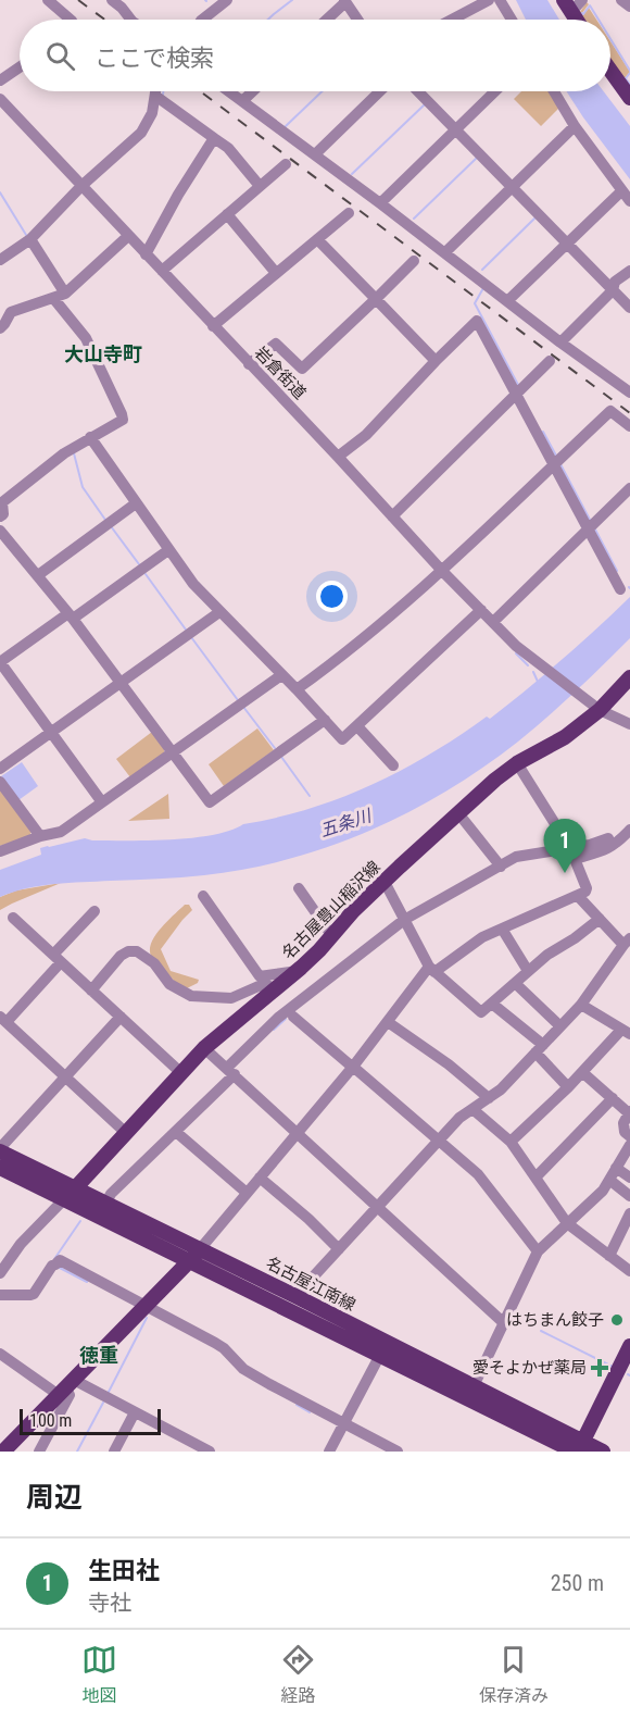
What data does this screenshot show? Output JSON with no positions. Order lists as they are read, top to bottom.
{
  "streets": {
    "main road": ["名古屋豊山稲沢線", "名古屋江南線"],
    "street": ["岩倉街道"]
  },
  "crossings": [
    ["岩倉街道", "名古屋豊山稲沢線"],
    ["名古屋豊山稲沢線", "名古屋江南線"]
  ],
  "districts": ["大山寺町", "徳重"],
  "water": ["五条川"],
  "places": {
    "other": ["はちまん餃子"],
    "health": ["愛そよかぜ薬局"]
  },
  "scale_bar": "100 m",
  "page": {
    "search": "ここで検索",
    "pins": "1",
    "scale": "100 m",
    "heading": "周辺",
    "list": [
      {
        "mark": "1",
        "name": "生田社",
        "note": "寺社",
        "value": "250 m"
      }
    ],
    "nav": ["地図", "経路", "保存済み"]
  }
}
